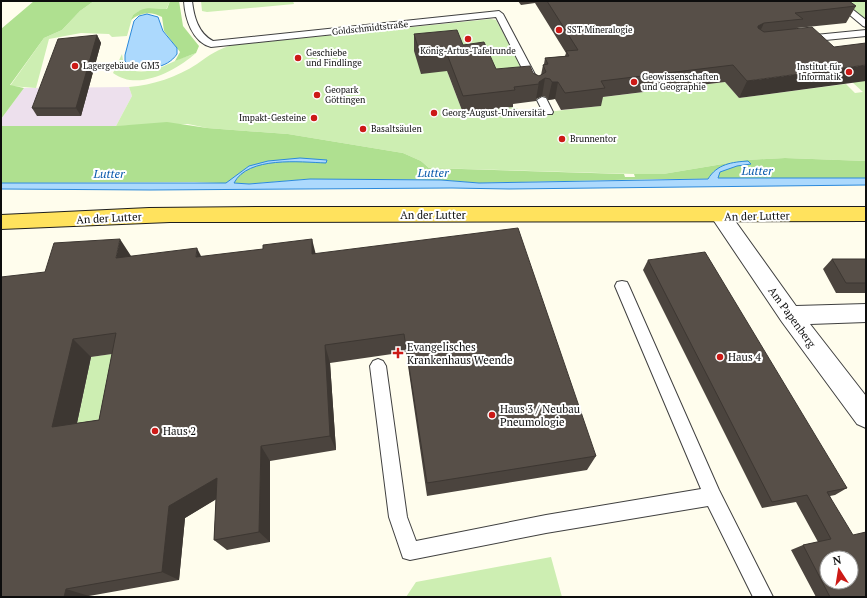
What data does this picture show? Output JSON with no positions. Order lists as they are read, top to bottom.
{
  "streets": {
    "main road": ["An der Lutter"],
    "street": ["Am Papenberg"],
    "lane": ["Goldschmidtstraße"]
  },
  "crossings": [
    ["An der Lutter", "Am Papenberg"]
  ],
  "water": ["Lutter"],
  "places": {
    "other": [
      "SST Mineralogie",
      "König-Artus-Tafelrunde",
      "Geschiebe und Findlinge",
      "Lagergebäude GM3",
      "Institut für Informatik",
      "Geowissenschaften und Geographie",
      "Geopark Göttingen",
      "Georg-August-Universität",
      "Impakt-Gesteine",
      "Basaltsäulen",
      "Brunnentor",
      "Haus 4",
      "Haus 3 / Neubau Pneumologie",
      "Haus 2"
    ],
    "health": ["Evangelisches Krankenhaus Weende"]
  },
  "north": "top"
}
